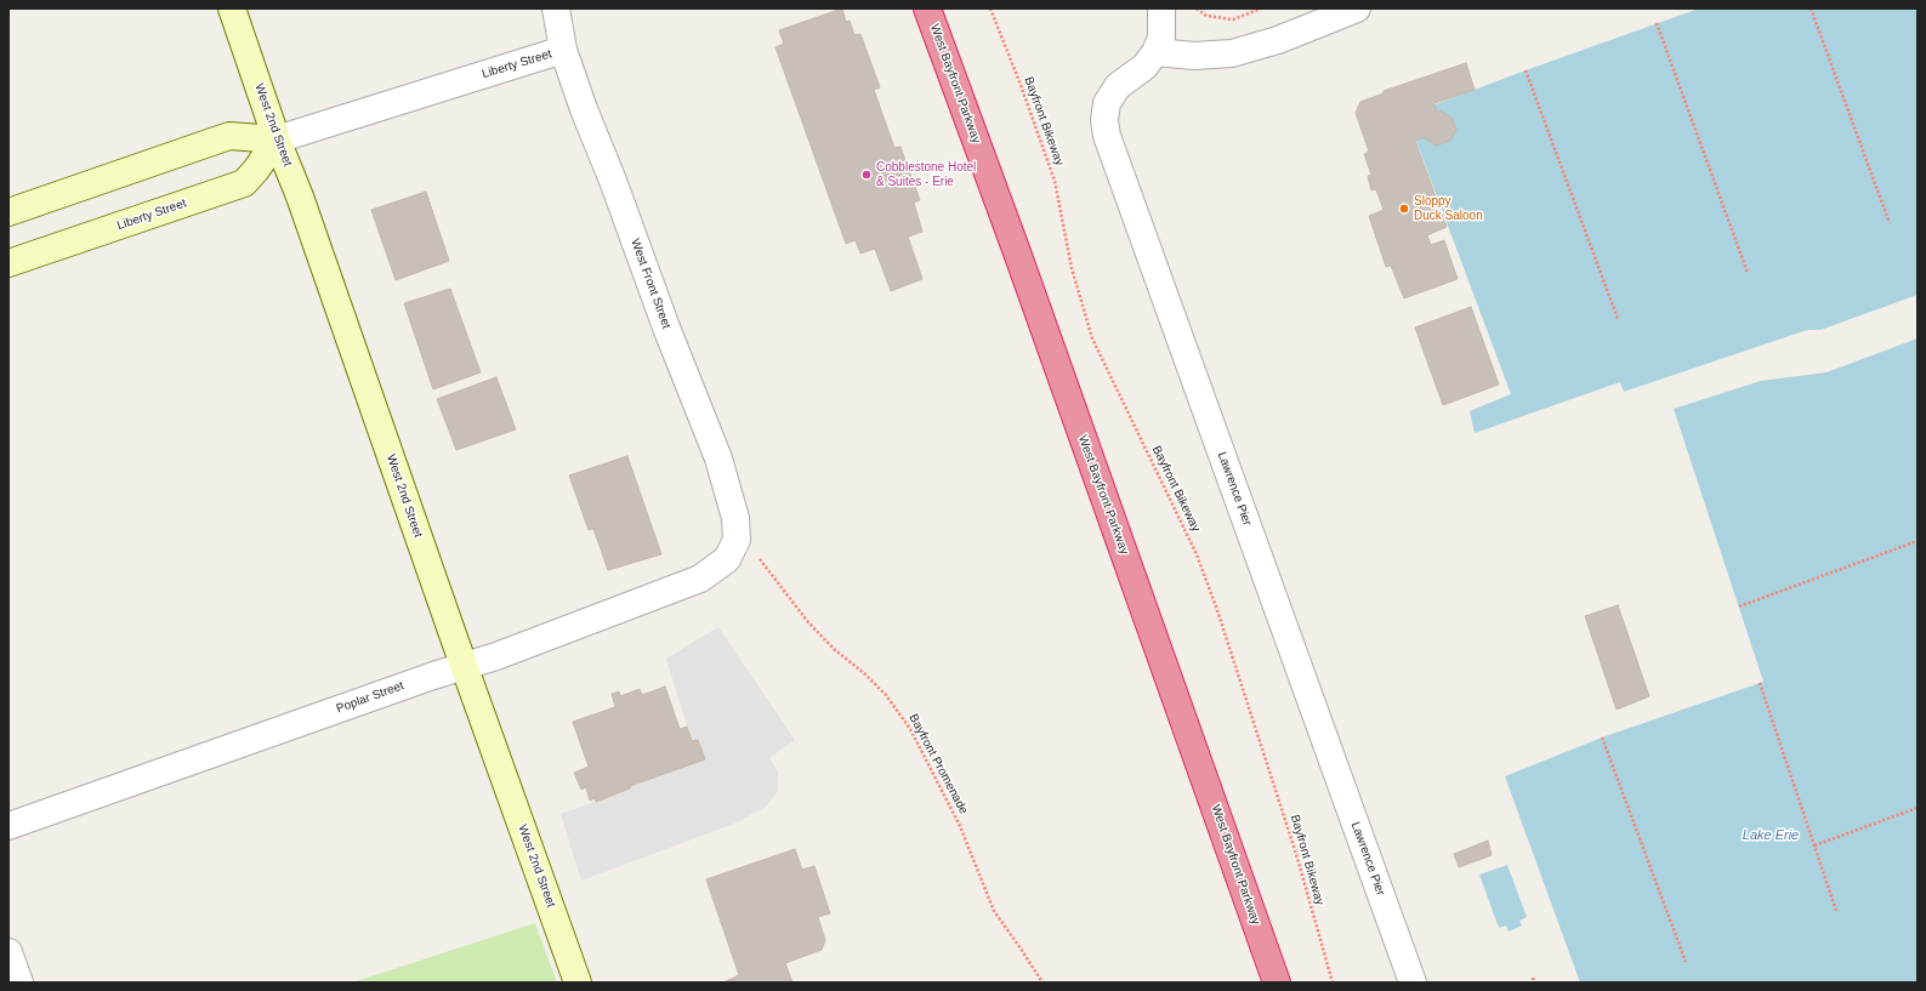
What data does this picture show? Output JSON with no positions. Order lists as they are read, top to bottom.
{
  "streets": {
    "highway": ["West Bayfront Parkway"],
    "street": [
      "Liberty Street",
      "West 2nd Street",
      "West Front Street",
      "Lawrence Pier",
      "Poplar Street"
    ],
    "path": ["Bayfront Bikeway", "Bayfront Promenade"]
  },
  "crossings": [
    ["Liberty Street", "West 2nd Street"],
    ["Liberty Street", "West Front Street"],
    ["West 2nd Street", "Poplar Street"],
    ["West Front Street", "Poplar Street"],
    ["West Front Street", "Bayfront Promenade"],
    ["Poplar Street", "Bayfront Promenade"]
  ],
  "water": ["Lake Erie"],
  "places": ["Cobblestone Hotel & Suites - Erie", "Sloppy Duck Saloon"]
}
